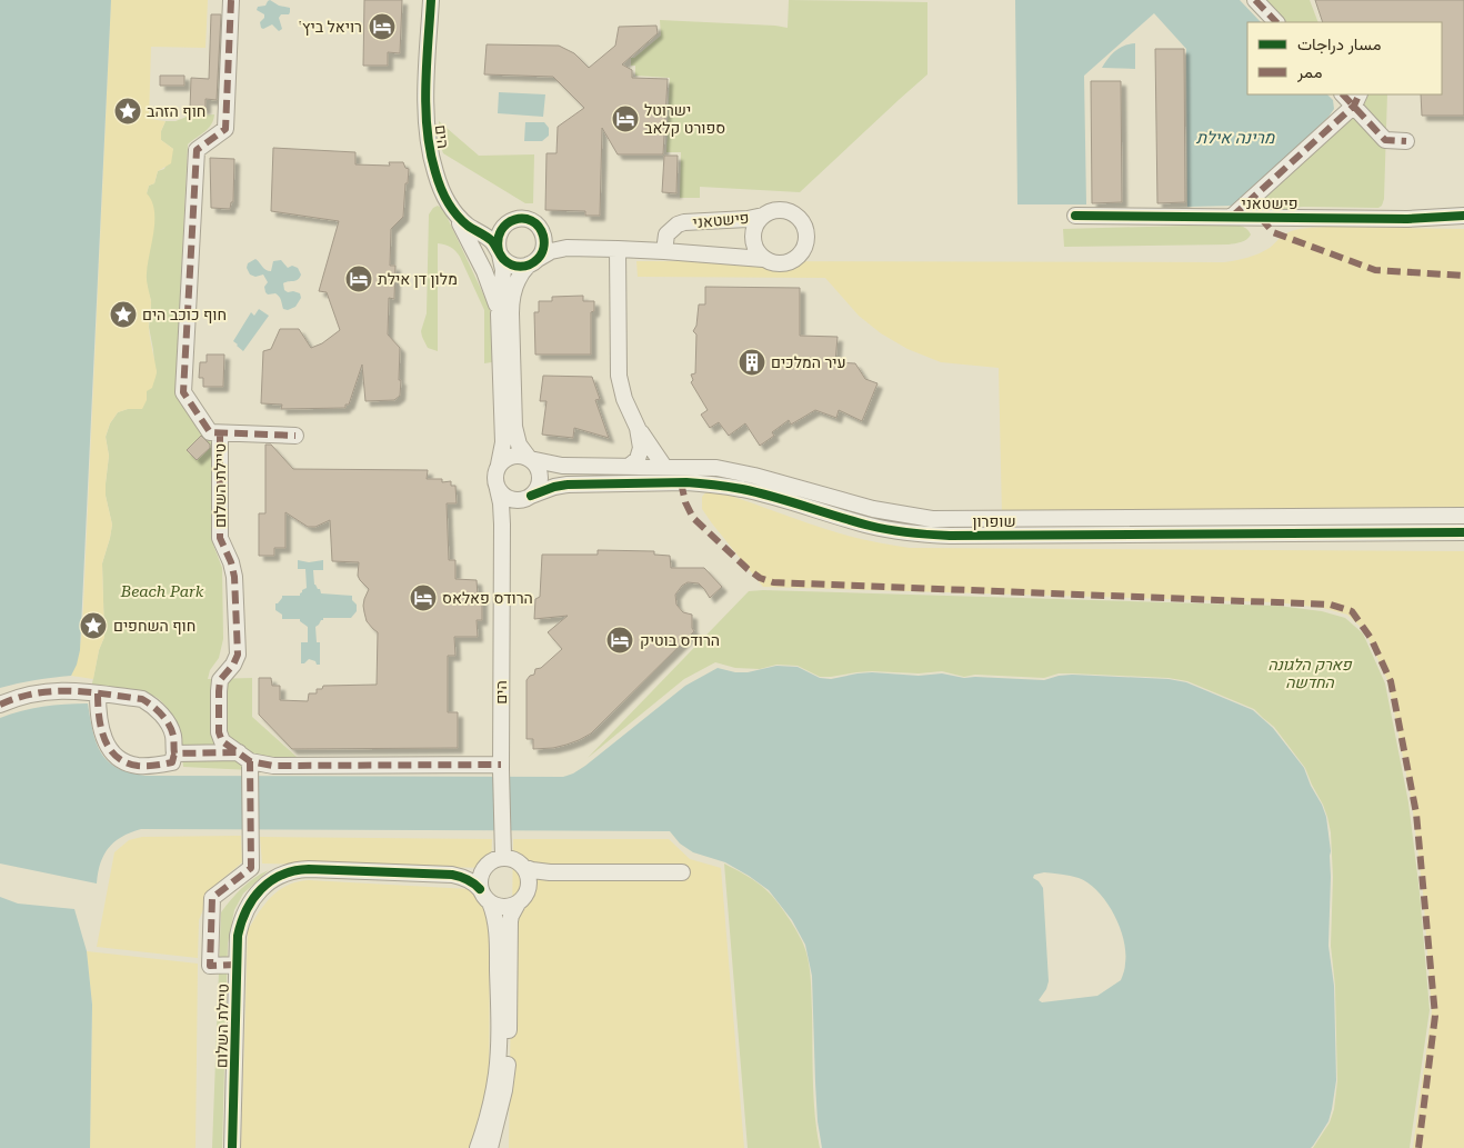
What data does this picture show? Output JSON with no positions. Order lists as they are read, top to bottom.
{
  "streets": {
    "street": [
      "הים",
      "פישטאני",
      "טיילת השלום",
      "שופרון"
    ]
  },
  "crossings": [
    ["הים", "פישטאני"],
    ["הים", "שופרון"]
  ],
  "water": ["מרינה אילת"],
  "parks": ["Beach Park", "פארק הלגונה החדשה"],
  "places": {
    "hotel": [
      "'רויאל ביץ",
      "ישרוטל ספורט קלאב",
      "מלון דן אילת",
      "הרודס פאלאס",
      "הרודס בוטיק"
    ],
    "place": ["חוף הזהב", "חוף כוכב הים", "חוף השחפים"],
    "building": ["עיר המלכים"]
  },
  "legend": ["مسار دراجات", "ممر"]
}
